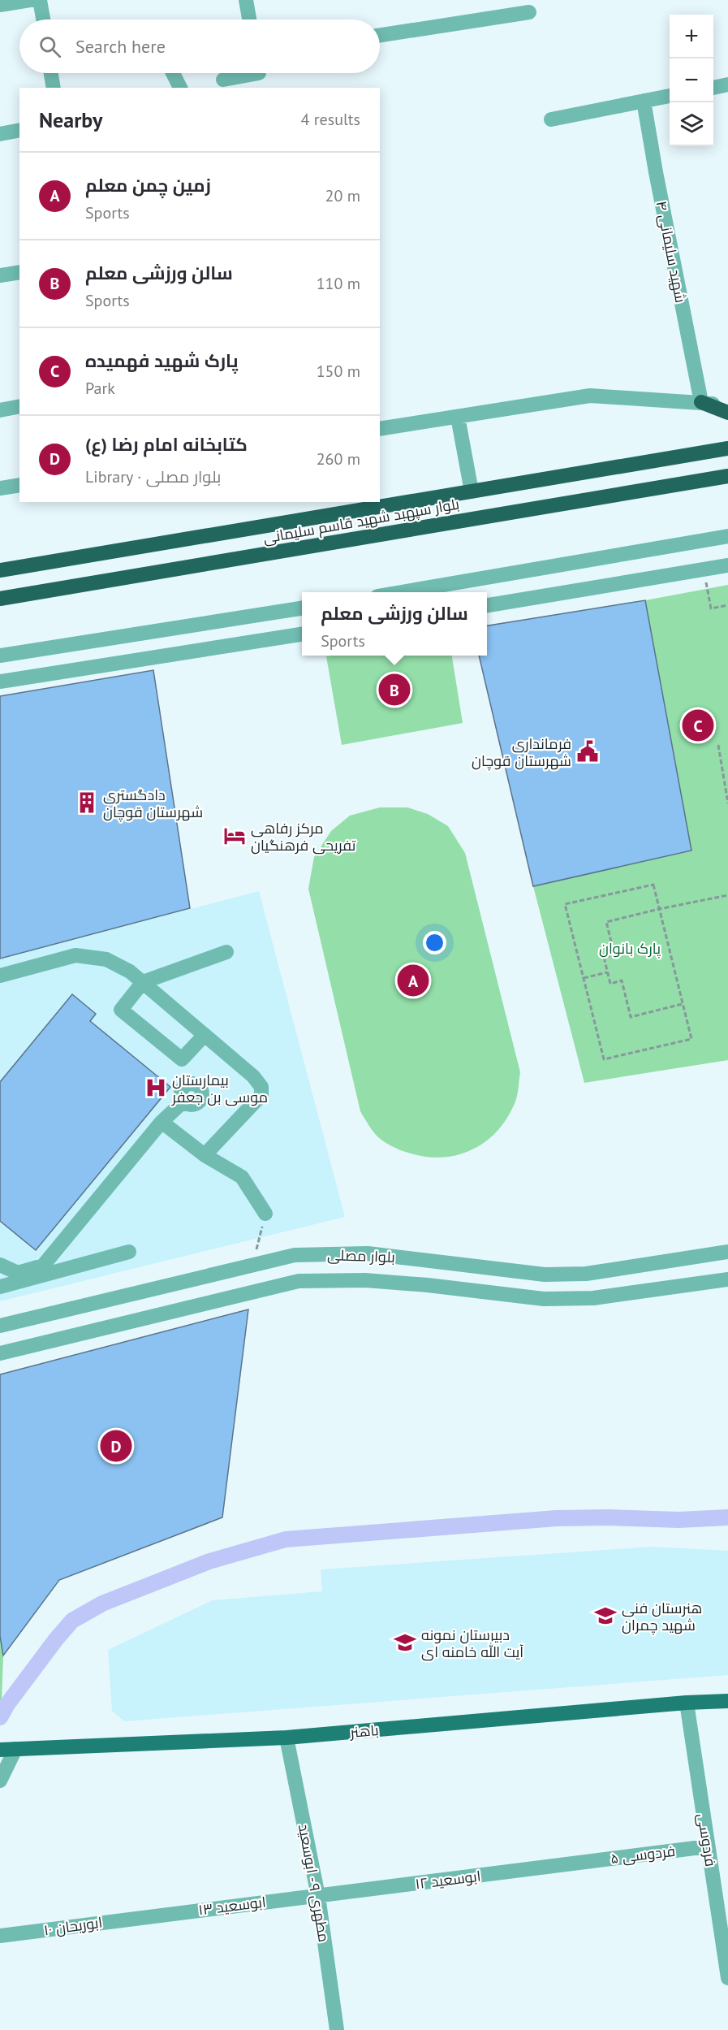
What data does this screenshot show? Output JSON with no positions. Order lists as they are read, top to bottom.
{
  "streets": {
    "highway": ["بلوار سپهبد شهید قاسم سلیمانی"],
    "main road": ["باهنر"],
    "street": [
      "شهید سلیمانی ۴",
      "بلوار مصلی",
      "فردوسی",
      "فردوسی ۵",
      "ابوسعید ۱۲",
      "مطهری ۹ - ابوسعید",
      "ابوسعید ۱۳",
      "ابوریحان ۱۰"
    ]
  },
  "crossings": [
    ["باهنر", "فردوسی"],
    ["باهنر", "مطهری ۹ - ابوسعید"],
    ["فردوسی", "فردوسی ۵"],
    ["فردوسی ۵", "ابوسعید ۱۲"],
    ["ابوسعید ۱۲", "مطهری ۹ - ابوسعید"],
    ["ابوسعید ۱۲", "ابوسعید ۱۳"],
    ["مطهری ۹ - ابوسعید", "ابوسعید ۱۳"],
    ["ابوسعید ۱۳", "ابوریحان ۱۰"]
  ],
  "parks": ["پارک بانوان"],
  "places": {
    "public building": ["فرمانداری شهرستان قوچان"],
    "building": ["دادگستری شهرستان قوچان"],
    "hotel": ["مرکز رفاهی تفریحی فرهنگیان"],
    "hospital": ["بیمارستان موسی بن جعفر"],
    "school or university": ["هنرستان فنی شهید چمران", "دبیرستان نمونه آیت الله خامنه ای"]
  },
  "page": {
    "map_buttons": ["+", "−"],
    "search": "Search here",
    "heading": ["Nearby", "4 results"],
    "list": [
      {
        "mark": "A",
        "name": "زمین چمن معلم",
        "note": "Sports",
        "value": "20 m"
      },
      {
        "mark": "B",
        "name": "سالن ورزشی معلم",
        "note": "Sports",
        "value": "110 m"
      },
      {
        "mark": "C",
        "name": "پارک شهید فهمیده",
        "note": "Park",
        "value": "150 m"
      },
      {
        "mark": "D",
        "name": "کتابخانه امام رضا (ع)",
        "note": "Library · بلوار مصلی",
        "value": "260 m"
      }
    ],
    "popup": ["سالن ورزشی معلم", "Sports"],
    "pins": [
      "B",
      "C",
      "A",
      "D"
    ]
  }
}
